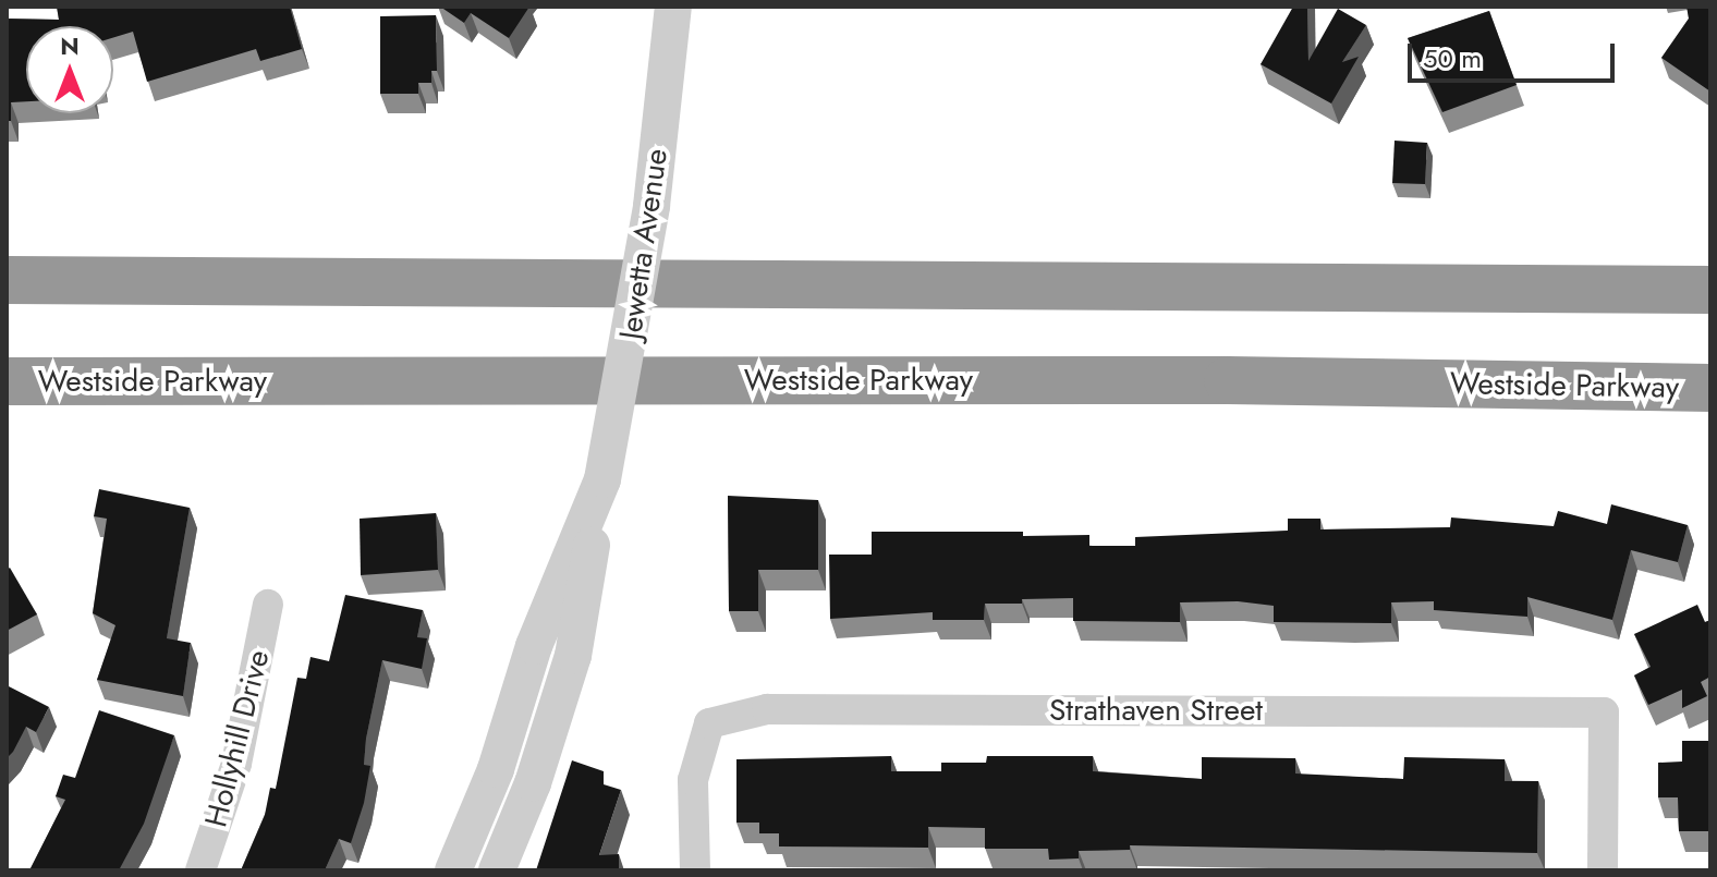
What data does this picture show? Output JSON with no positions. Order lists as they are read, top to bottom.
{
  "streets": {
    "highway": ["Westside Parkway"],
    "street": ["Jewetta Avenue", "Strathaven Street", "Hollyhill Drive"]
  },
  "scale_bar": "50 m",
  "north": "top"
}
